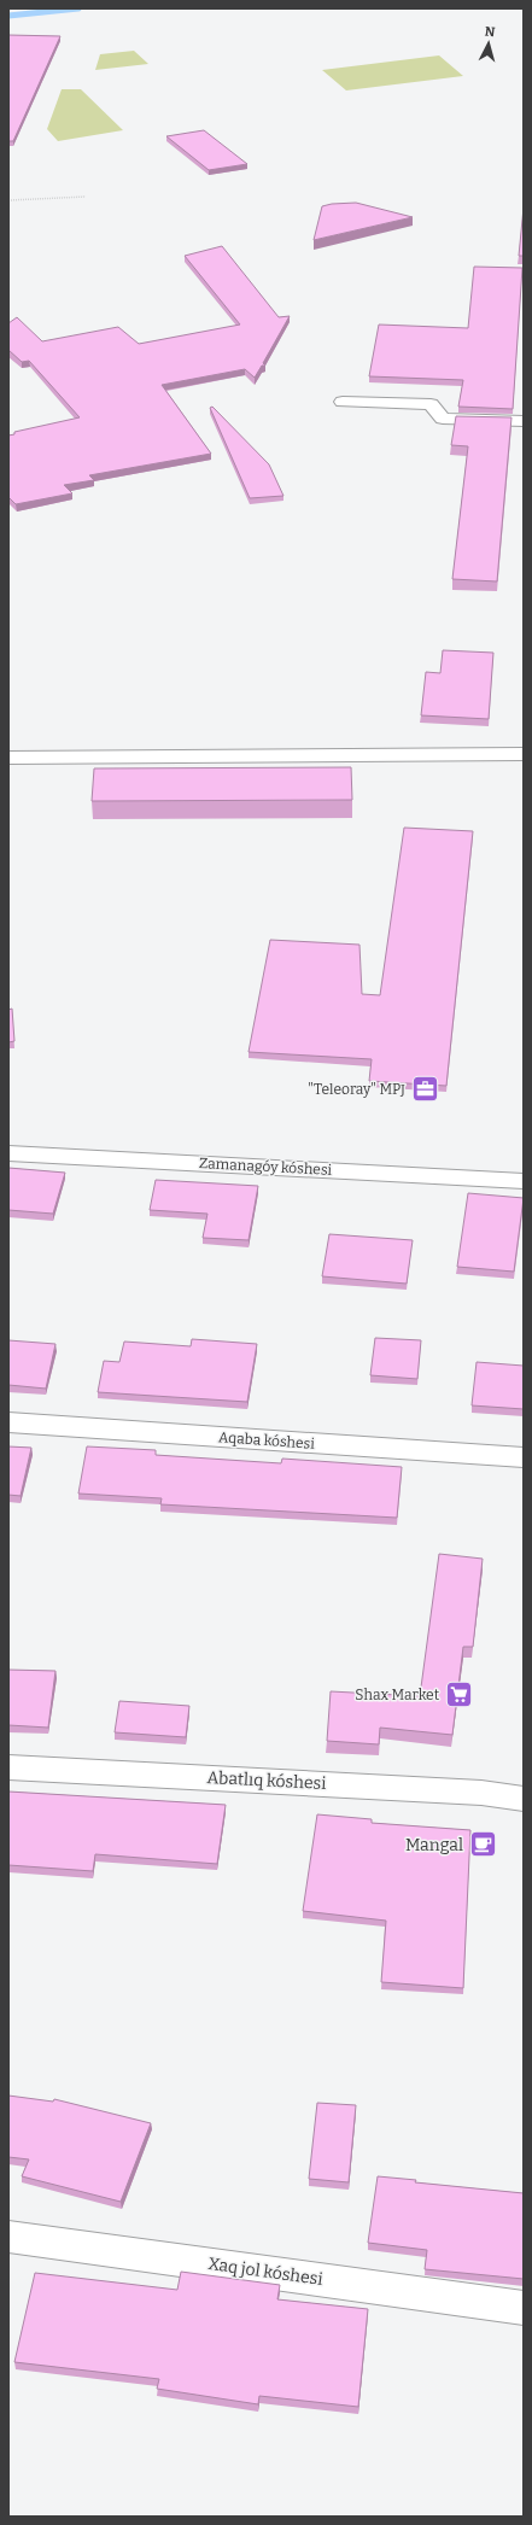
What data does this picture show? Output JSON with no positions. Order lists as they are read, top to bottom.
{
  "streets": {
    "street": [
      "Zamanagóy kóshesi",
      "Aqaba kóshesi",
      "Abatlıq kóshesi",
      "Xaq jol kóshesi"
    ]
  },
  "places": {
    "office": ["\"Teleoray\" MPJ"],
    "supermarket": ["Shax Market"],
    "cafe": ["Mangal"]
  },
  "north": "top"
}
